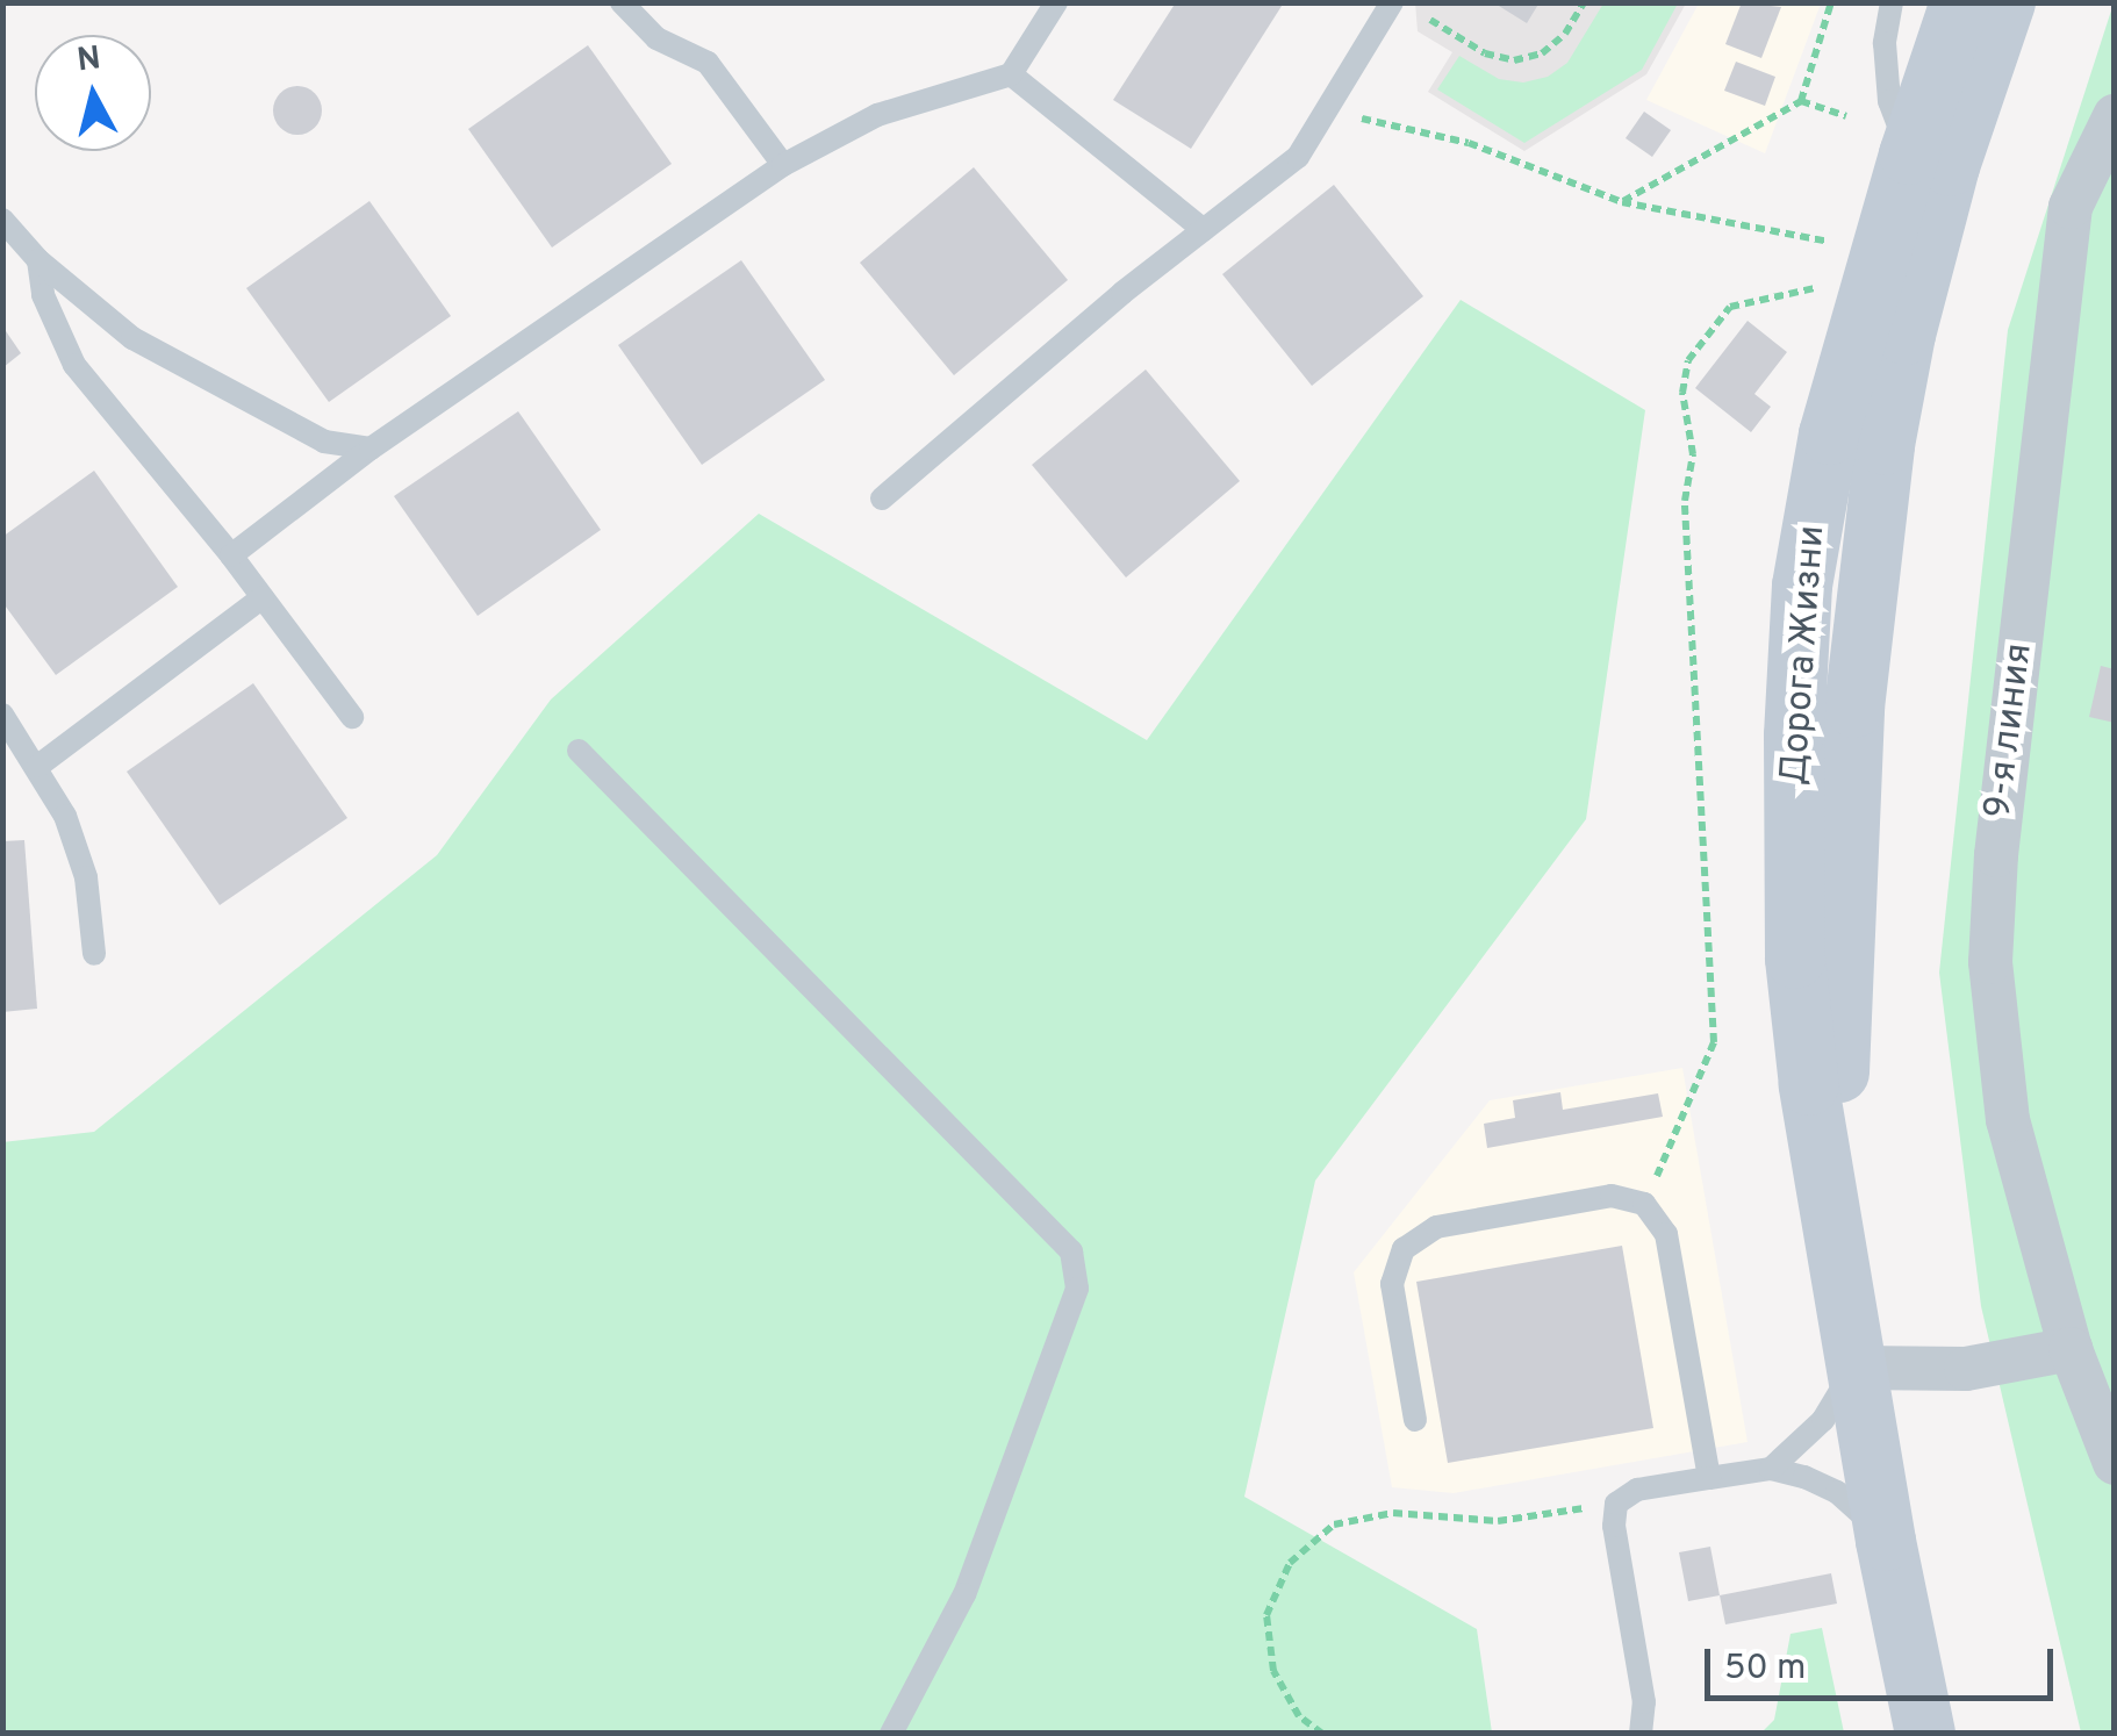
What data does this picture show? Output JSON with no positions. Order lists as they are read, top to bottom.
{
  "streets": {
    "main road": ["Дорога Жизни"],
    "street": ["9-я линия"]
  },
  "scale_bar": "50 m",
  "north": "top"
}
